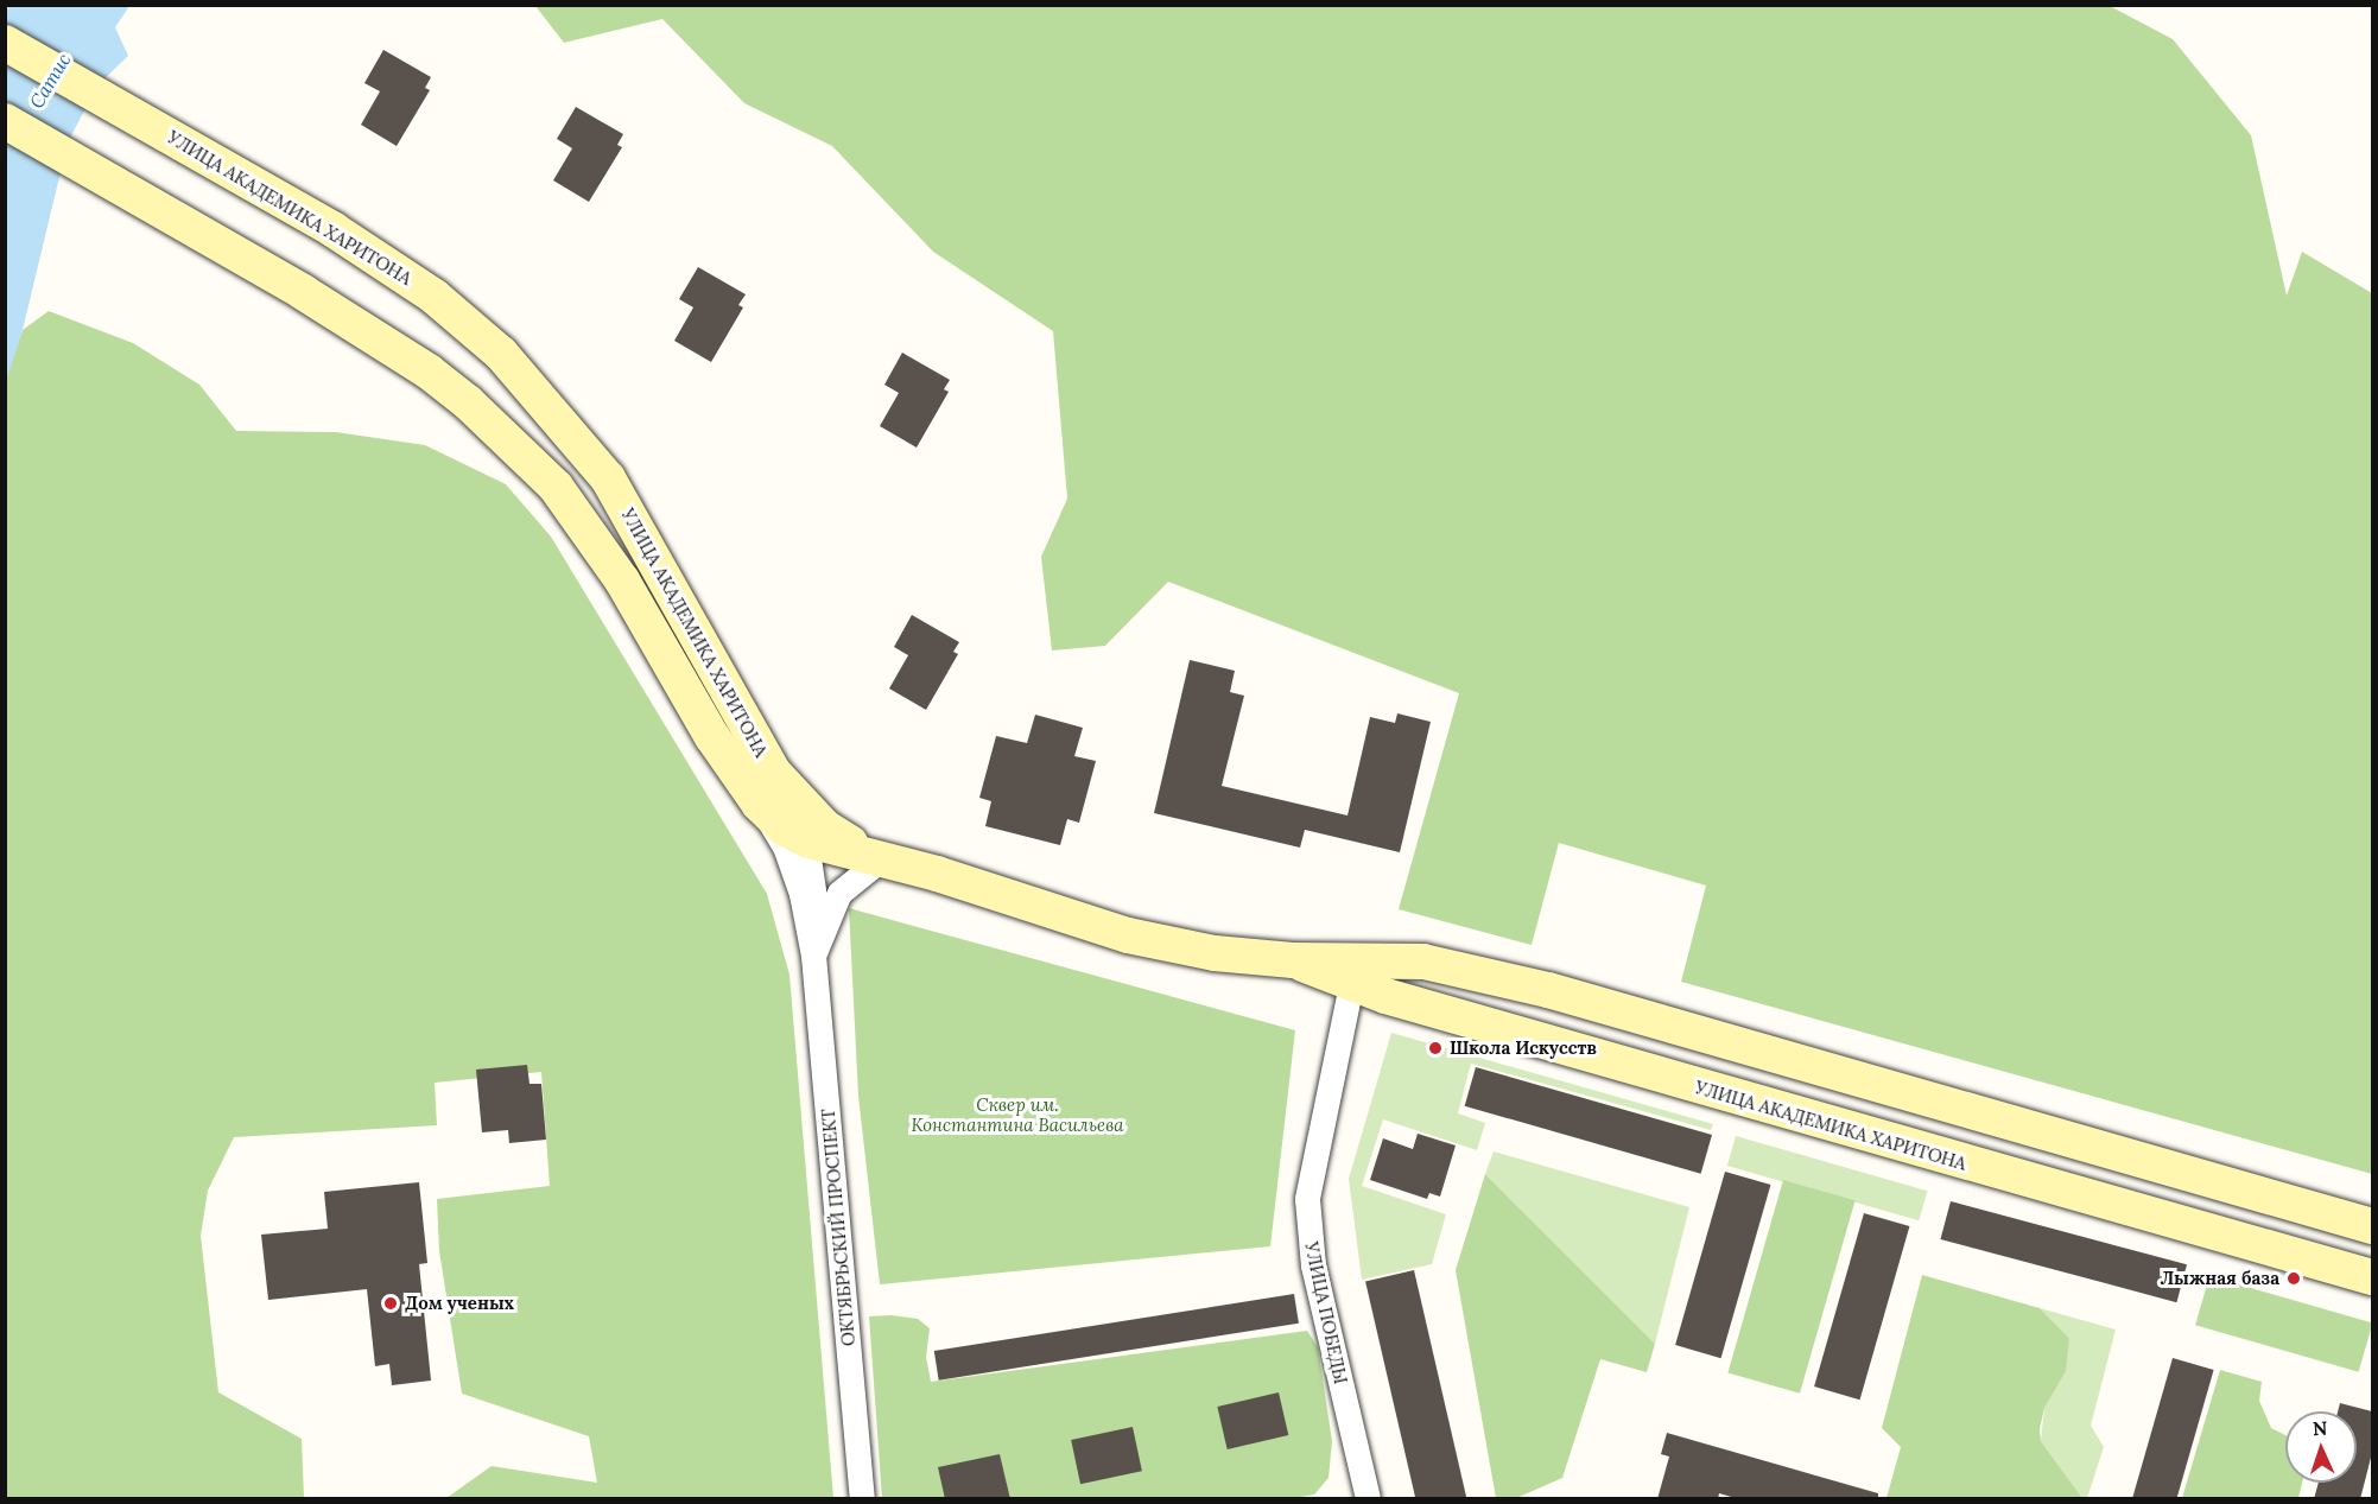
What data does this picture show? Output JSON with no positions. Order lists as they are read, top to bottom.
{
  "streets": {
    "main road": ["УЛИЦА АКАДЕМИКА ХАРИТОНА"],
    "street": ["ОКТЯБРЬСКИЙ ПРОСПЕКТ", "УЛИЦА ПОБЕДЫ"]
  },
  "crossings": [
    ["УЛИЦА АКАДЕМИКА ХАРИТОНА", "ОКТЯБРЬСКИЙ ПРОСПЕКТ"],
    ["УЛИЦА АКАДЕМИКА ХАРИТОНА", "УЛИЦА ПОБЕДЫ"]
  ],
  "water": ["Сатис"],
  "parks": ["Сквер им. Константина Васильева"],
  "places": ["Школа Искусств", "Лыжная база", "Дом ученых"],
  "north": "top"
}
